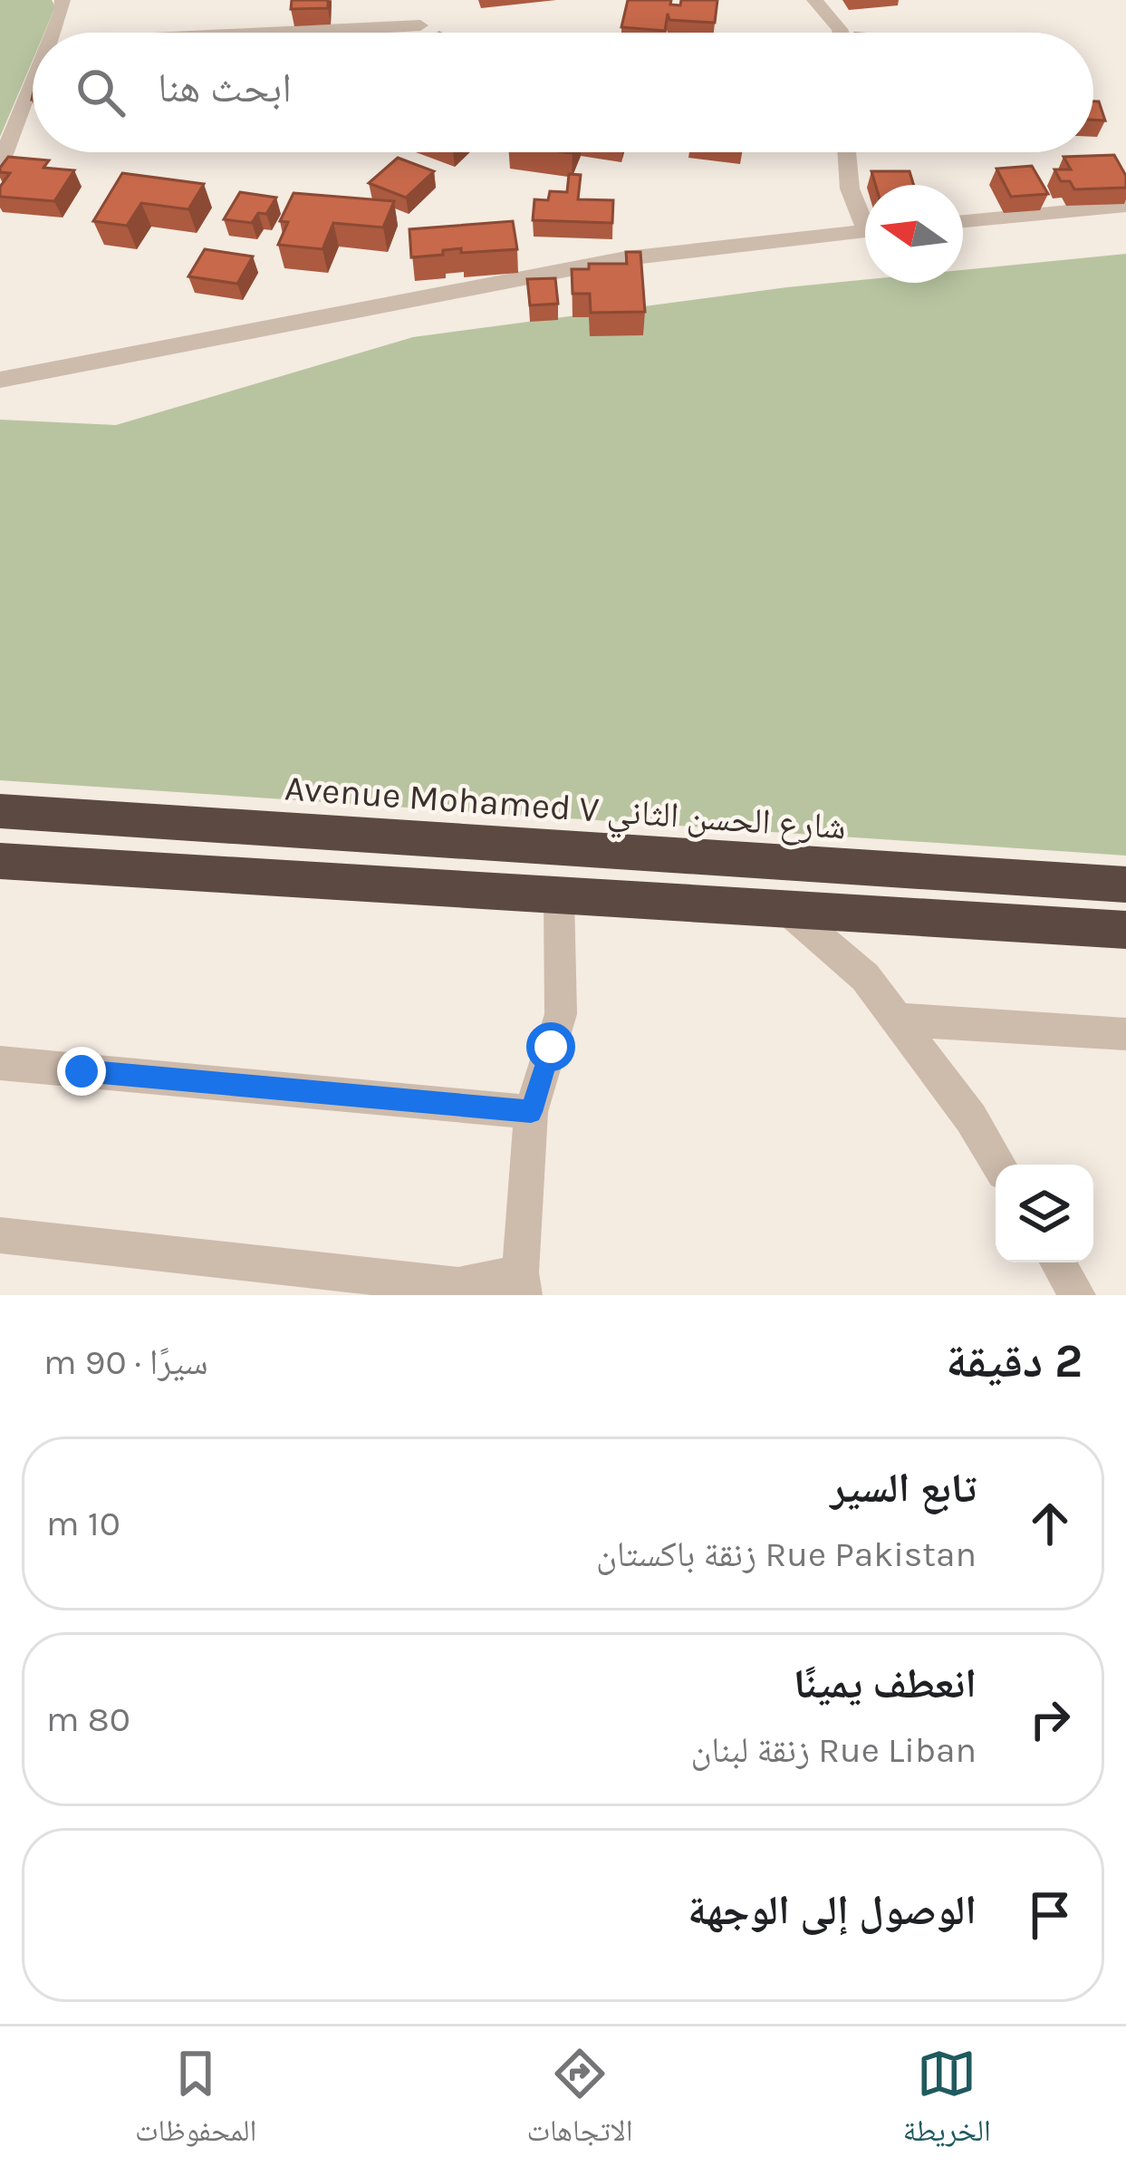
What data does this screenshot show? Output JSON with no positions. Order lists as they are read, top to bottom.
{
  "streets": {
    "highway": ["Avenue Mohamed V شارع الحسن الثاني"]
  },
  "north": "left",
  "page": {
    "search": "ابحث هنا",
    "heading": ["2 دقيقة", "سيرًا · 90 m"],
    "list": [
      ["تابع السير", "Rue Pakistan زنقة باكستان", "10 m"],
      ["انعطف يمينًا", "Rue Liban زنقة لبنان", "80 m"],
      "الوصول إلى الوجهة"
    ],
    "nav": ["الخريطة", "الاتجاهات", "المحفوظات"]
  }
}
